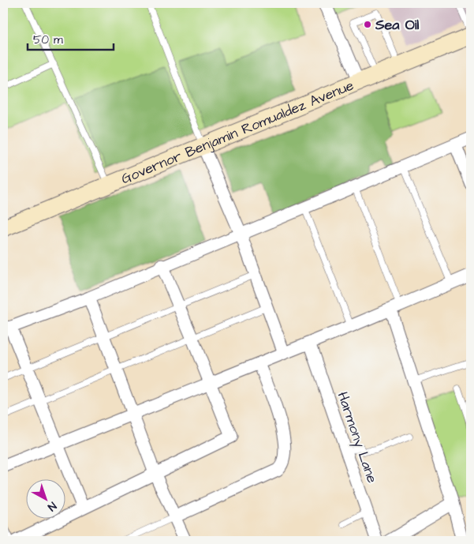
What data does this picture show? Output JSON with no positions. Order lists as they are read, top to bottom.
{
  "streets": {
    "main road": ["Governor Benjamin Romualdez Avenue"],
    "street": ["Harmony Lane"]
  },
  "places": ["Sea Oil"],
  "scale_bar": "50 m",
  "north": "bottom right"
}
